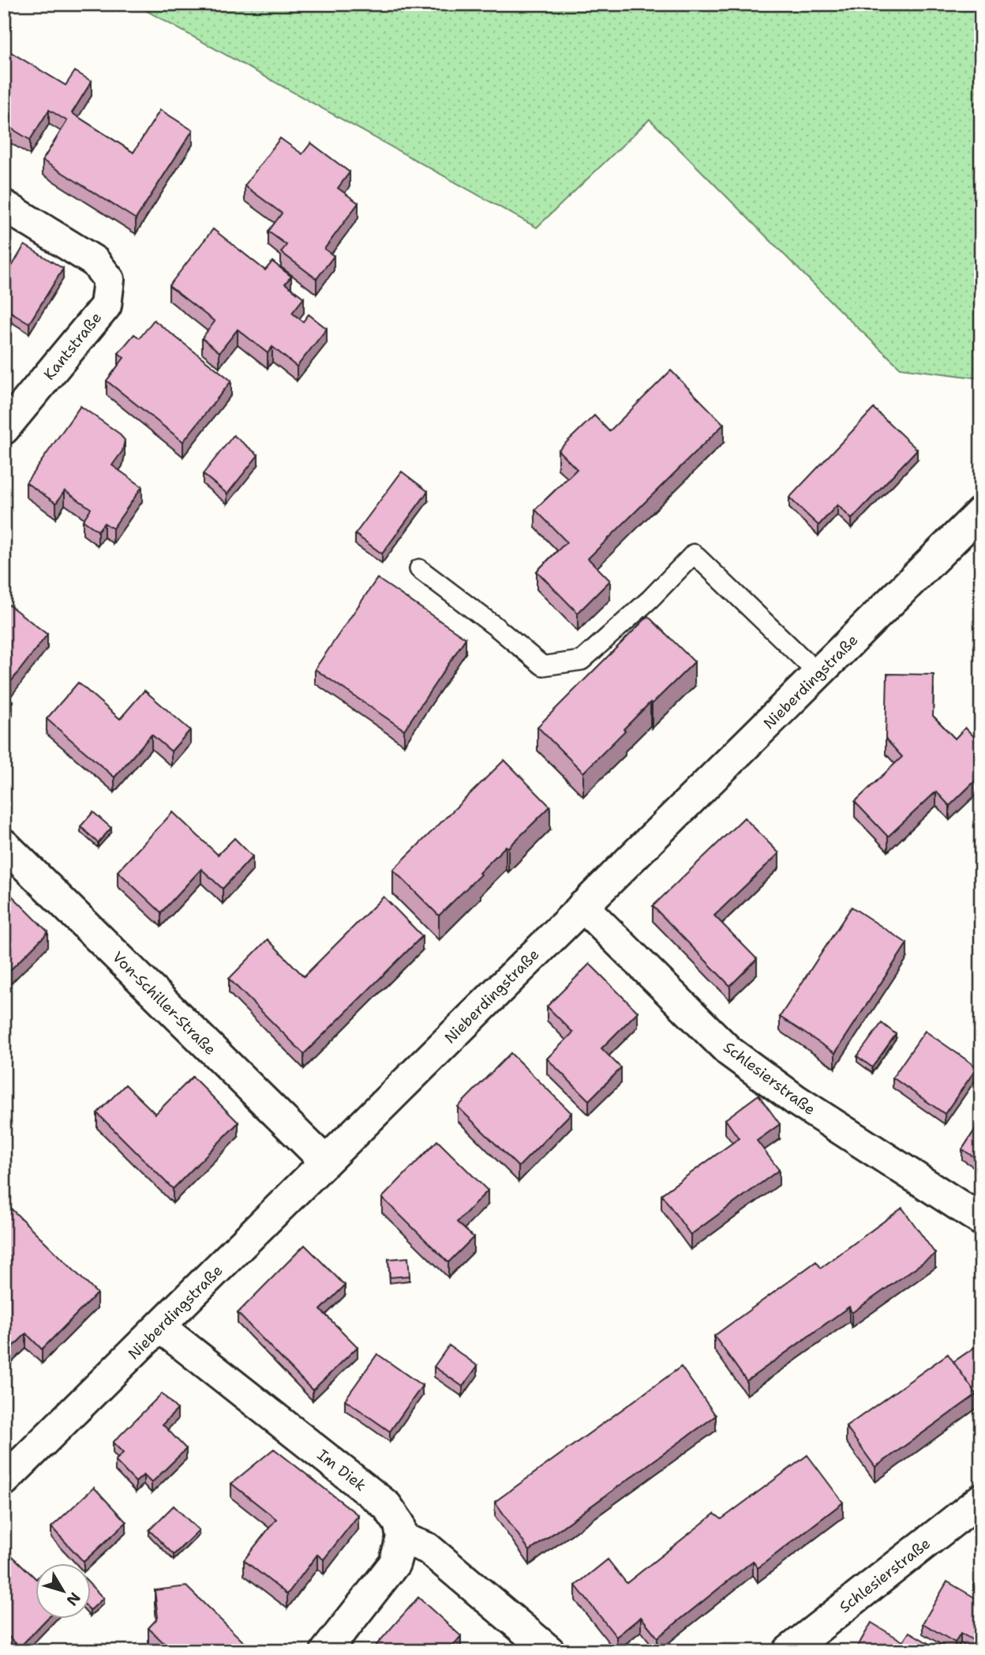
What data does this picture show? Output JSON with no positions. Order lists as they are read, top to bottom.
{
  "streets": {
    "street": [
      "Kantstraße",
      "Nieberdingstraße",
      "Von-Schiller-Straße",
      "Schlesierstraße",
      "Im Diek"
    ]
  },
  "crossings": [
    ["Nieberdingstraße", "Von-Schiller-Straße"],
    ["Nieberdingstraße", "Schlesierstraße"],
    ["Nieberdingstraße", "Im Diek"]
  ],
  "north": "bottom right"
}
